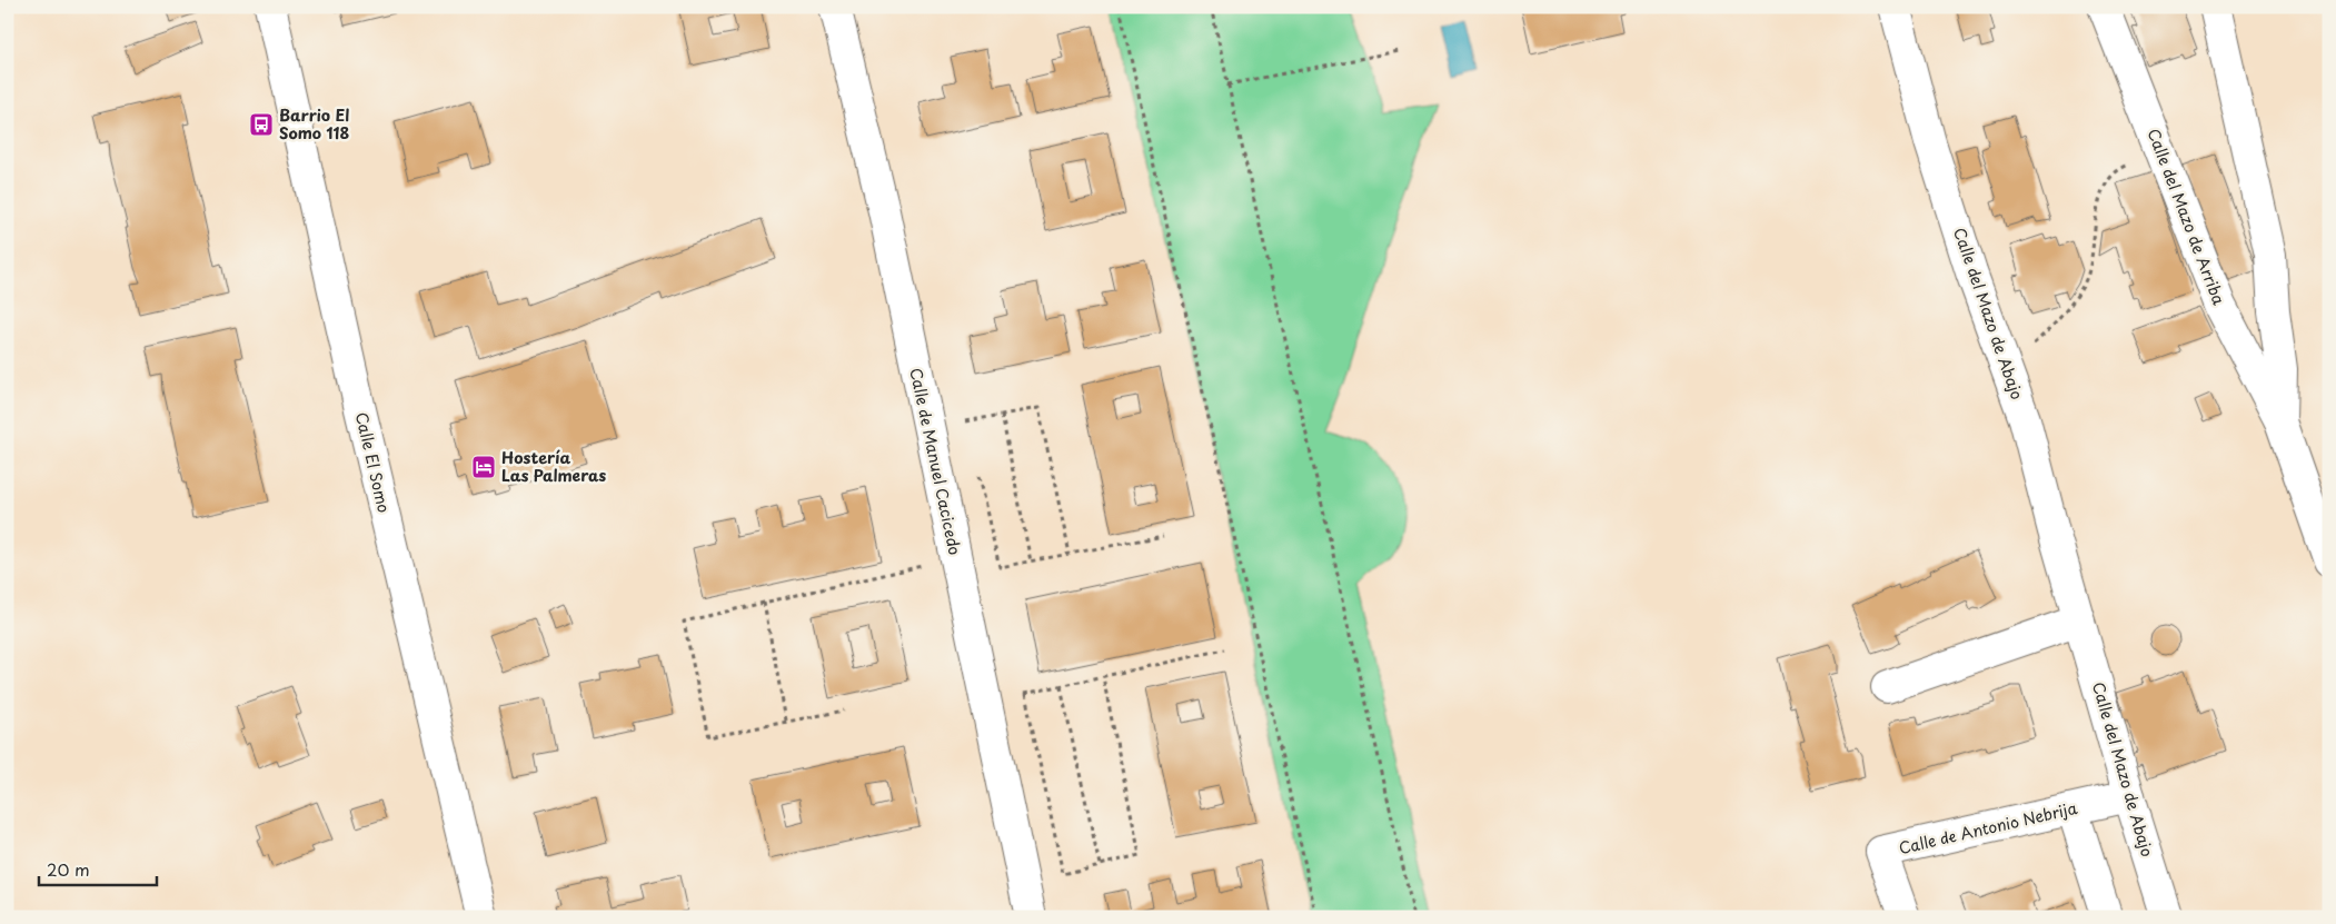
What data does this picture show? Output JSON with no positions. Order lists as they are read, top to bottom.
{
  "streets": {
    "street": [
      "Calle del Mazo de Arriba",
      "Calle del Mazo de Abajo",
      "Calle de Manuel Cacicedo",
      "Calle El Somo",
      "Calle de Antonio Nebrija"
    ]
  },
  "crossings": [
    ["Calle del Mazo de Abajo", "Calle de Antonio Nebrija"]
  ],
  "places": {
    "bus stop": ["Barrio El Somo 118"],
    "hotel": ["Hostería Las Palmeras"]
  },
  "scale_bar": "20 m"
}
